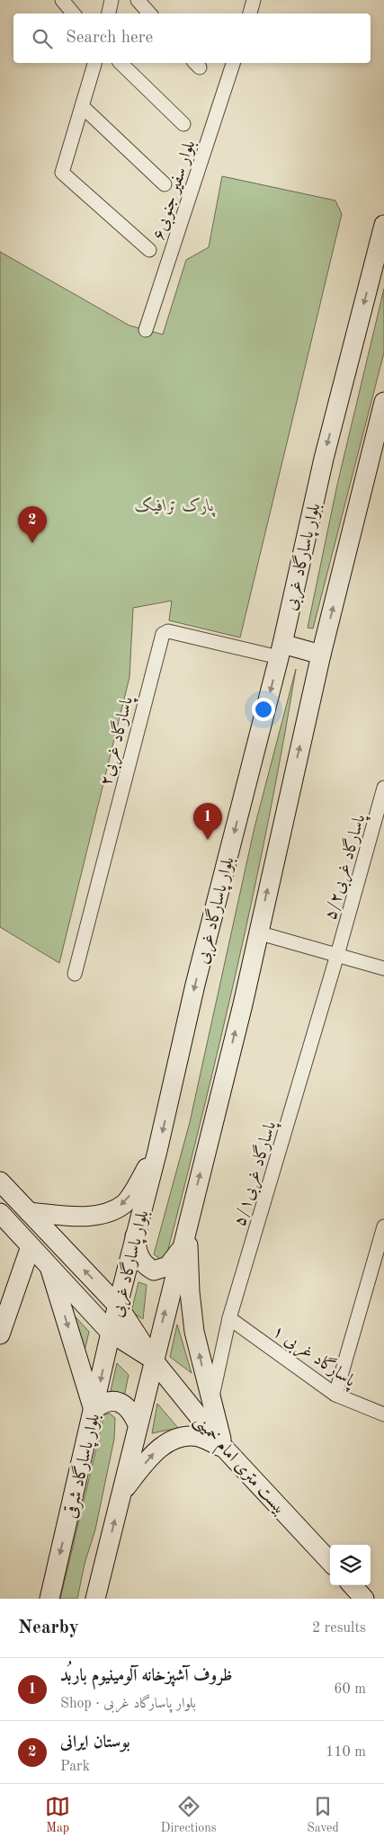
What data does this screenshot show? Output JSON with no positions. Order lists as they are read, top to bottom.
{
  "streets": {
    "main road": ["بلوار پاسارگاد غربی", "بیست متری امام خمینی", "بلوار پاسارگاد شرقی"],
    "street": [
      "بلوار سفیر جنوبی۶",
      "پاسارگاد غربی۲",
      "پاسارگاد غربی۵/۲",
      "پاسارگاد غربی۵/۱",
      "پاسارگاد غربی ۱"
    ]
  },
  "crossings": [
    ["بلوار پاسارگاد غربی", "پاسارگاد غربی۲"],
    ["بلوار پاسارگاد غربی", "بلوار پاسارگاد شرقی"],
    ["پاسارگاد غربی۵/۲", "پاسارگاد غربی۵/۱"],
    ["پاسارگاد غربی۵/۱", "پاسارگاد غربی ۱"]
  ],
  "parks": ["پارک ترافیک"],
  "page": {
    "search": "Search here",
    "pins": ["2", "1"],
    "heading": ["Nearby", "2 results"],
    "list": [
      {
        "mark": "1",
        "name": "ظروف آشپزخانه آلومینیوم باربُد",
        "note": "Shop · بلوار پاسارگاد غربی",
        "value": "60 m"
      },
      {
        "mark": "2",
        "name": "بوستان ایرانی",
        "note": "Park",
        "value": "110 m"
      }
    ],
    "nav": ["Map", "Directions", "Saved"]
  }
}
